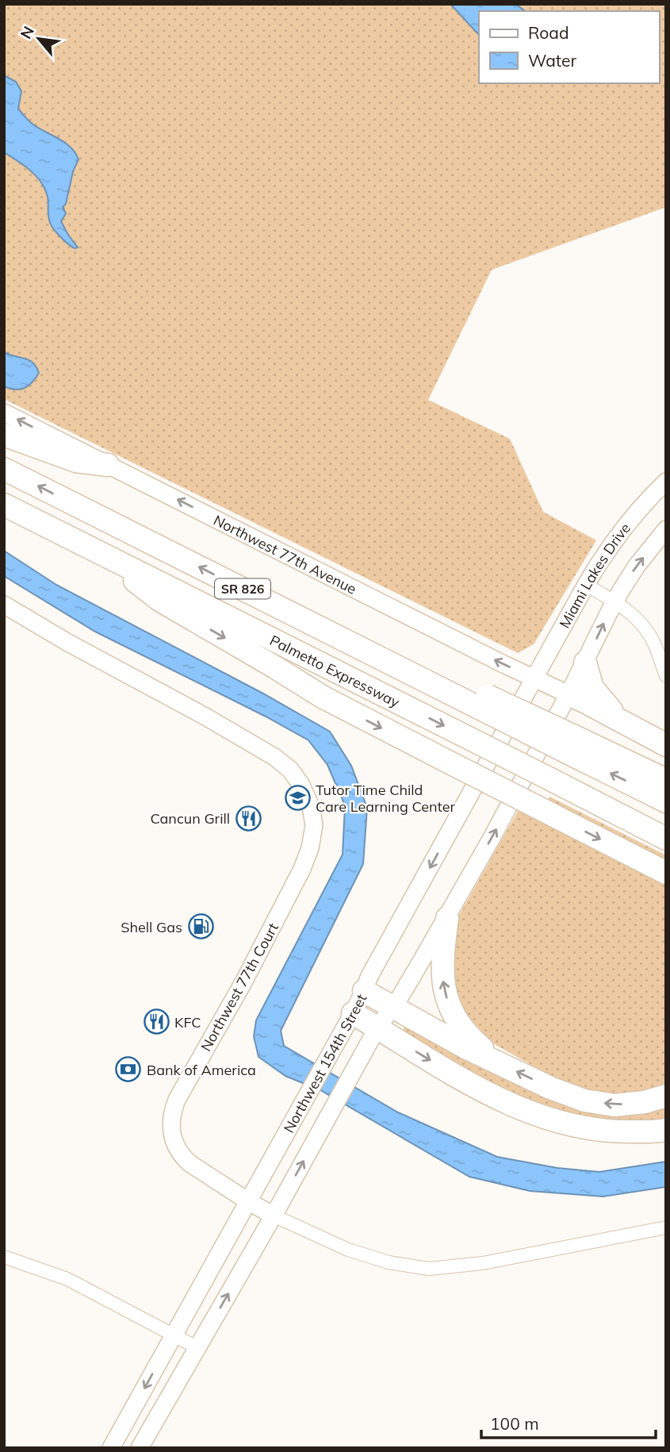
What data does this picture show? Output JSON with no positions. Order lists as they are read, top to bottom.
{
  "streets": {
    "highway": ["SR 826", "Palmetto Expressway"],
    "main road": [
      "Northwest 77th Avenue",
      "Miami Lakes Drive",
      "Northwest 77th Court",
      "Northwest 154th Street"
    ]
  },
  "crossings": [
    ["Northwest 77th Avenue", "Miami Lakes Drive"],
    ["Northwest 77th Avenue", "Northwest 154th Street"],
    ["Miami Lakes Drive", "Northwest 154th Street"],
    ["Northwest 77th Court", "Northwest 154th Street"]
  ],
  "one_way": ["Northwest 77th Avenue"],
  "places": {
    "school or university": ["Tutor Time Child Care Learning Center"],
    "restaurant": ["Cancun Grill", "KFC"],
    "fuel station": ["Shell Gas"],
    "bank": ["Bank of America"]
  },
  "legend": ["Road", "Water"],
  "scale_bar": "100 m",
  "north": "top left"
}
